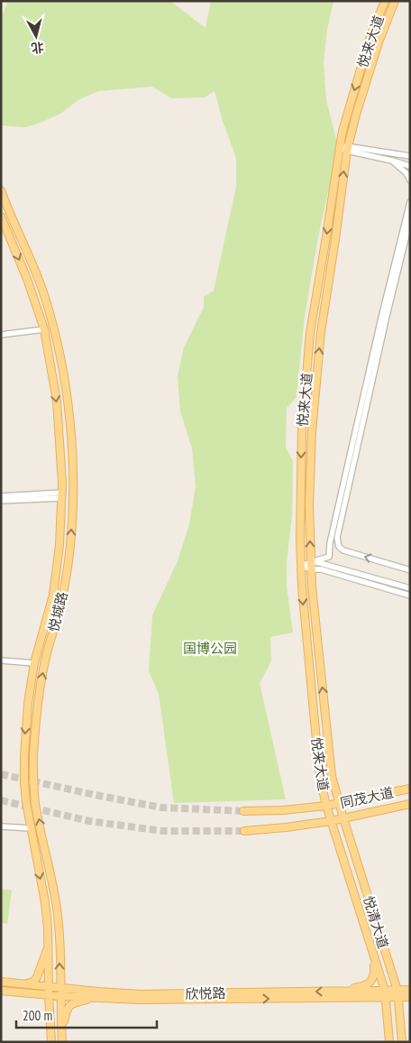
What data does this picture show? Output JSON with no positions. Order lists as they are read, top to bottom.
{
  "streets": {
    "main road": [
      "悦来大道",
      "悦城路",
      "同茂大道",
      "悦清大道",
      "欣悦路"
    ]
  },
  "crossings": [
    ["悦来大道", "同茂大道"],
    ["悦来大道", "悦清大道"],
    ["悦城路", "欣悦路"],
    ["同茂大道", "悦清大道"],
    ["悦清大道", "欣悦路"]
  ],
  "parks": ["国博公园"],
  "scale_bar": "200 m",
  "north": "bottom"
}
